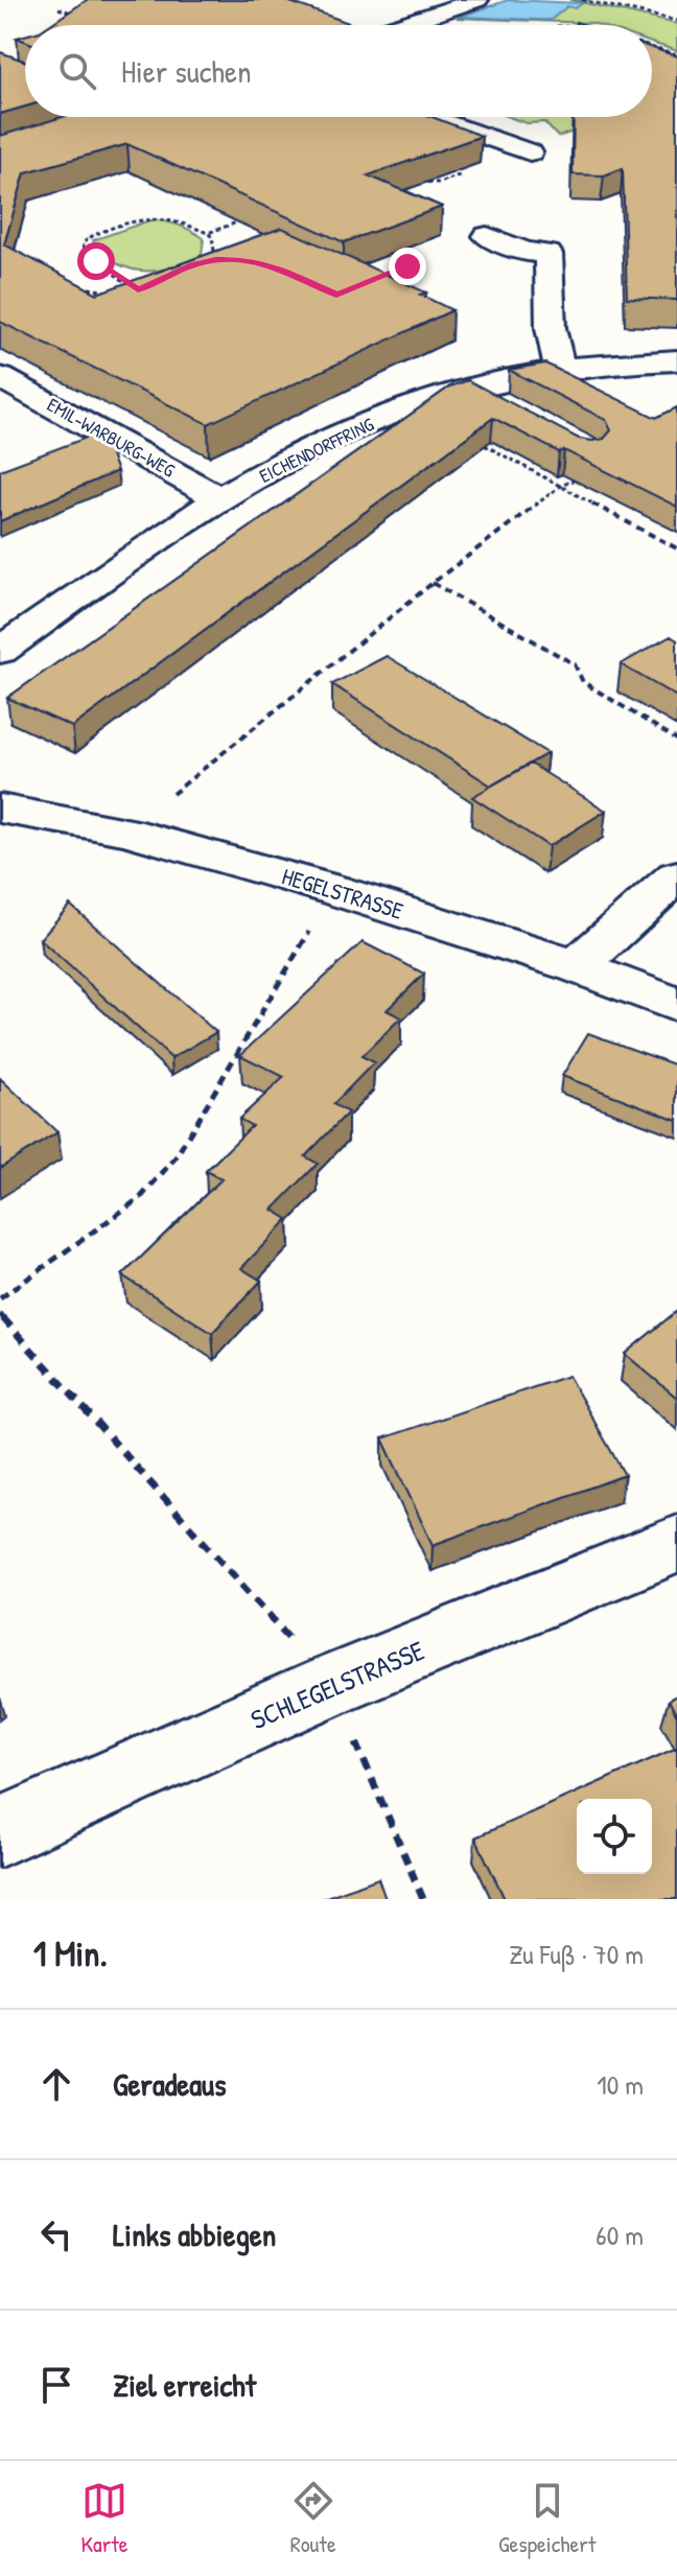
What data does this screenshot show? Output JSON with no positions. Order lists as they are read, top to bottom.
{
  "streets": {
    "street": [
      "EMIL-WARBURG-WEG",
      "EICHENDORFFRING",
      "HEGELSTRASSE",
      "SCHLEGELSTRASSE"
    ]
  },
  "crossings": [
    ["EMIL-WARBURG-WEG", "EICHENDORFFRING"]
  ],
  "page": {
    "search": "Hier suchen",
    "heading": ["1 Min.", "Zu Fuß · 70 m"],
    "list": [
      ["Geradeaus", "10 m"],
      ["Links abbiegen", "60 m"],
      "Ziel erreicht"
    ],
    "nav": ["Karte", "Route", "Gespeichert"]
  }
}
